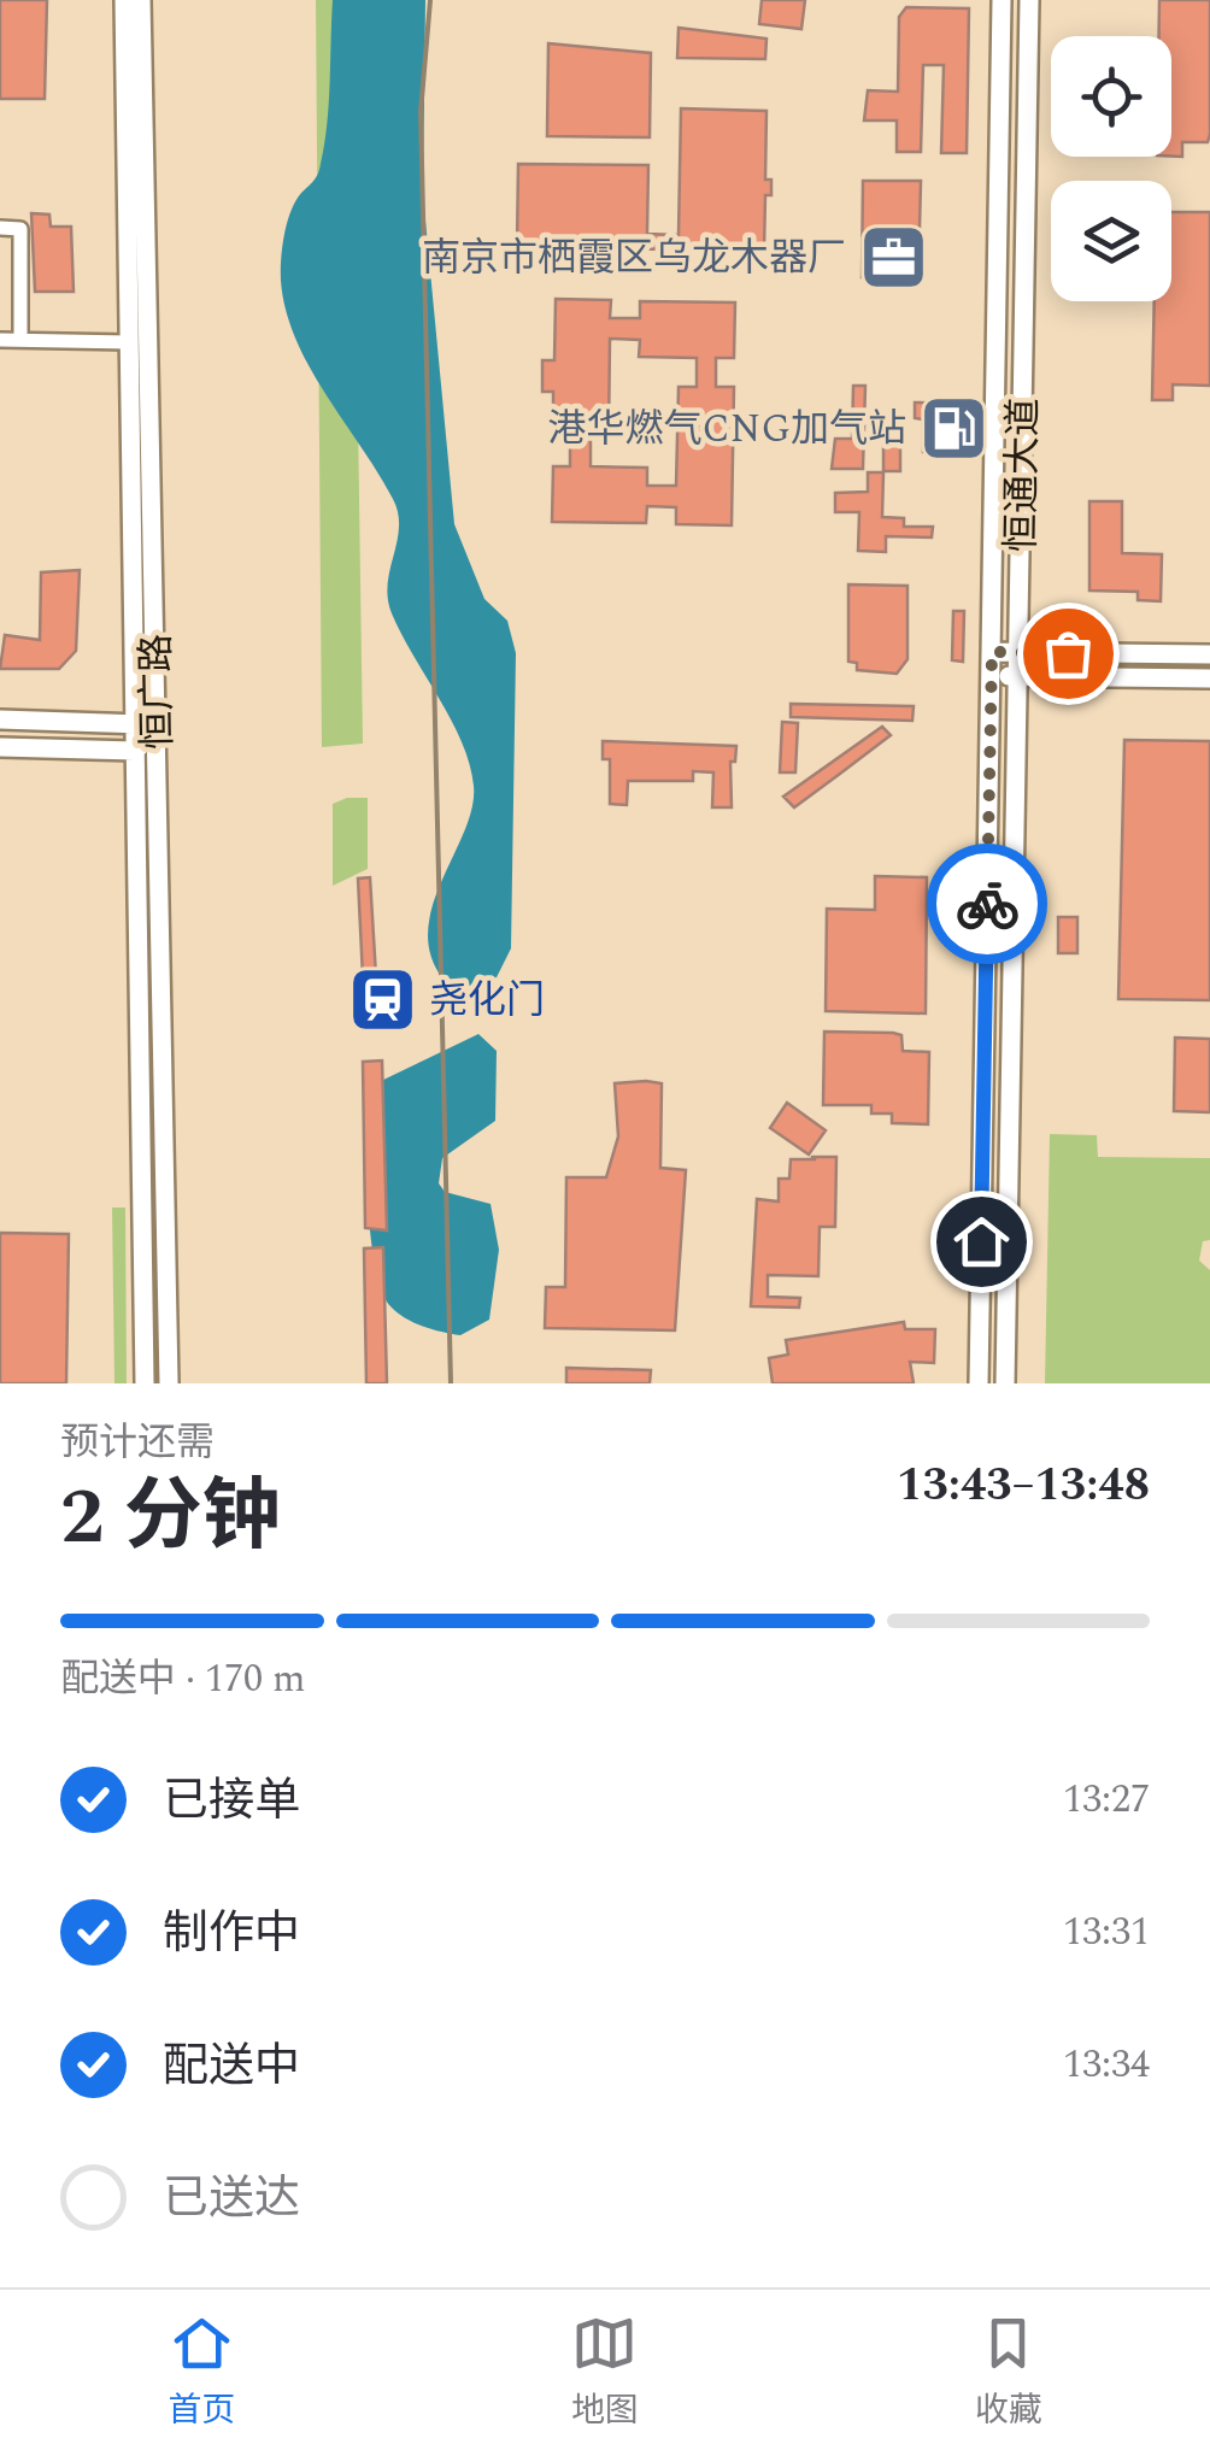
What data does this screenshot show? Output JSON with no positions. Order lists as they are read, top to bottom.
{
  "streets": {
    "main road": ["恒通大道", "恒广路"]
  },
  "places": {
    "office": ["南京市栖霞区乌龙木器厂"],
    "fuel station": ["港华燃气CNG加气站"],
    "station": ["尧化门"]
  },
  "page": {
    "heading": ["2 分钟", "预计还需", "13:43–13:48"],
    "bar": "配送中 · 170 m",
    "list": [
      ["已接单", "13:27"],
      ["制作中", "13:31"],
      ["配送中", "13:34"],
      "已送达"
    ],
    "tabs": ["首页", "地图", "收藏"]
  }
}
